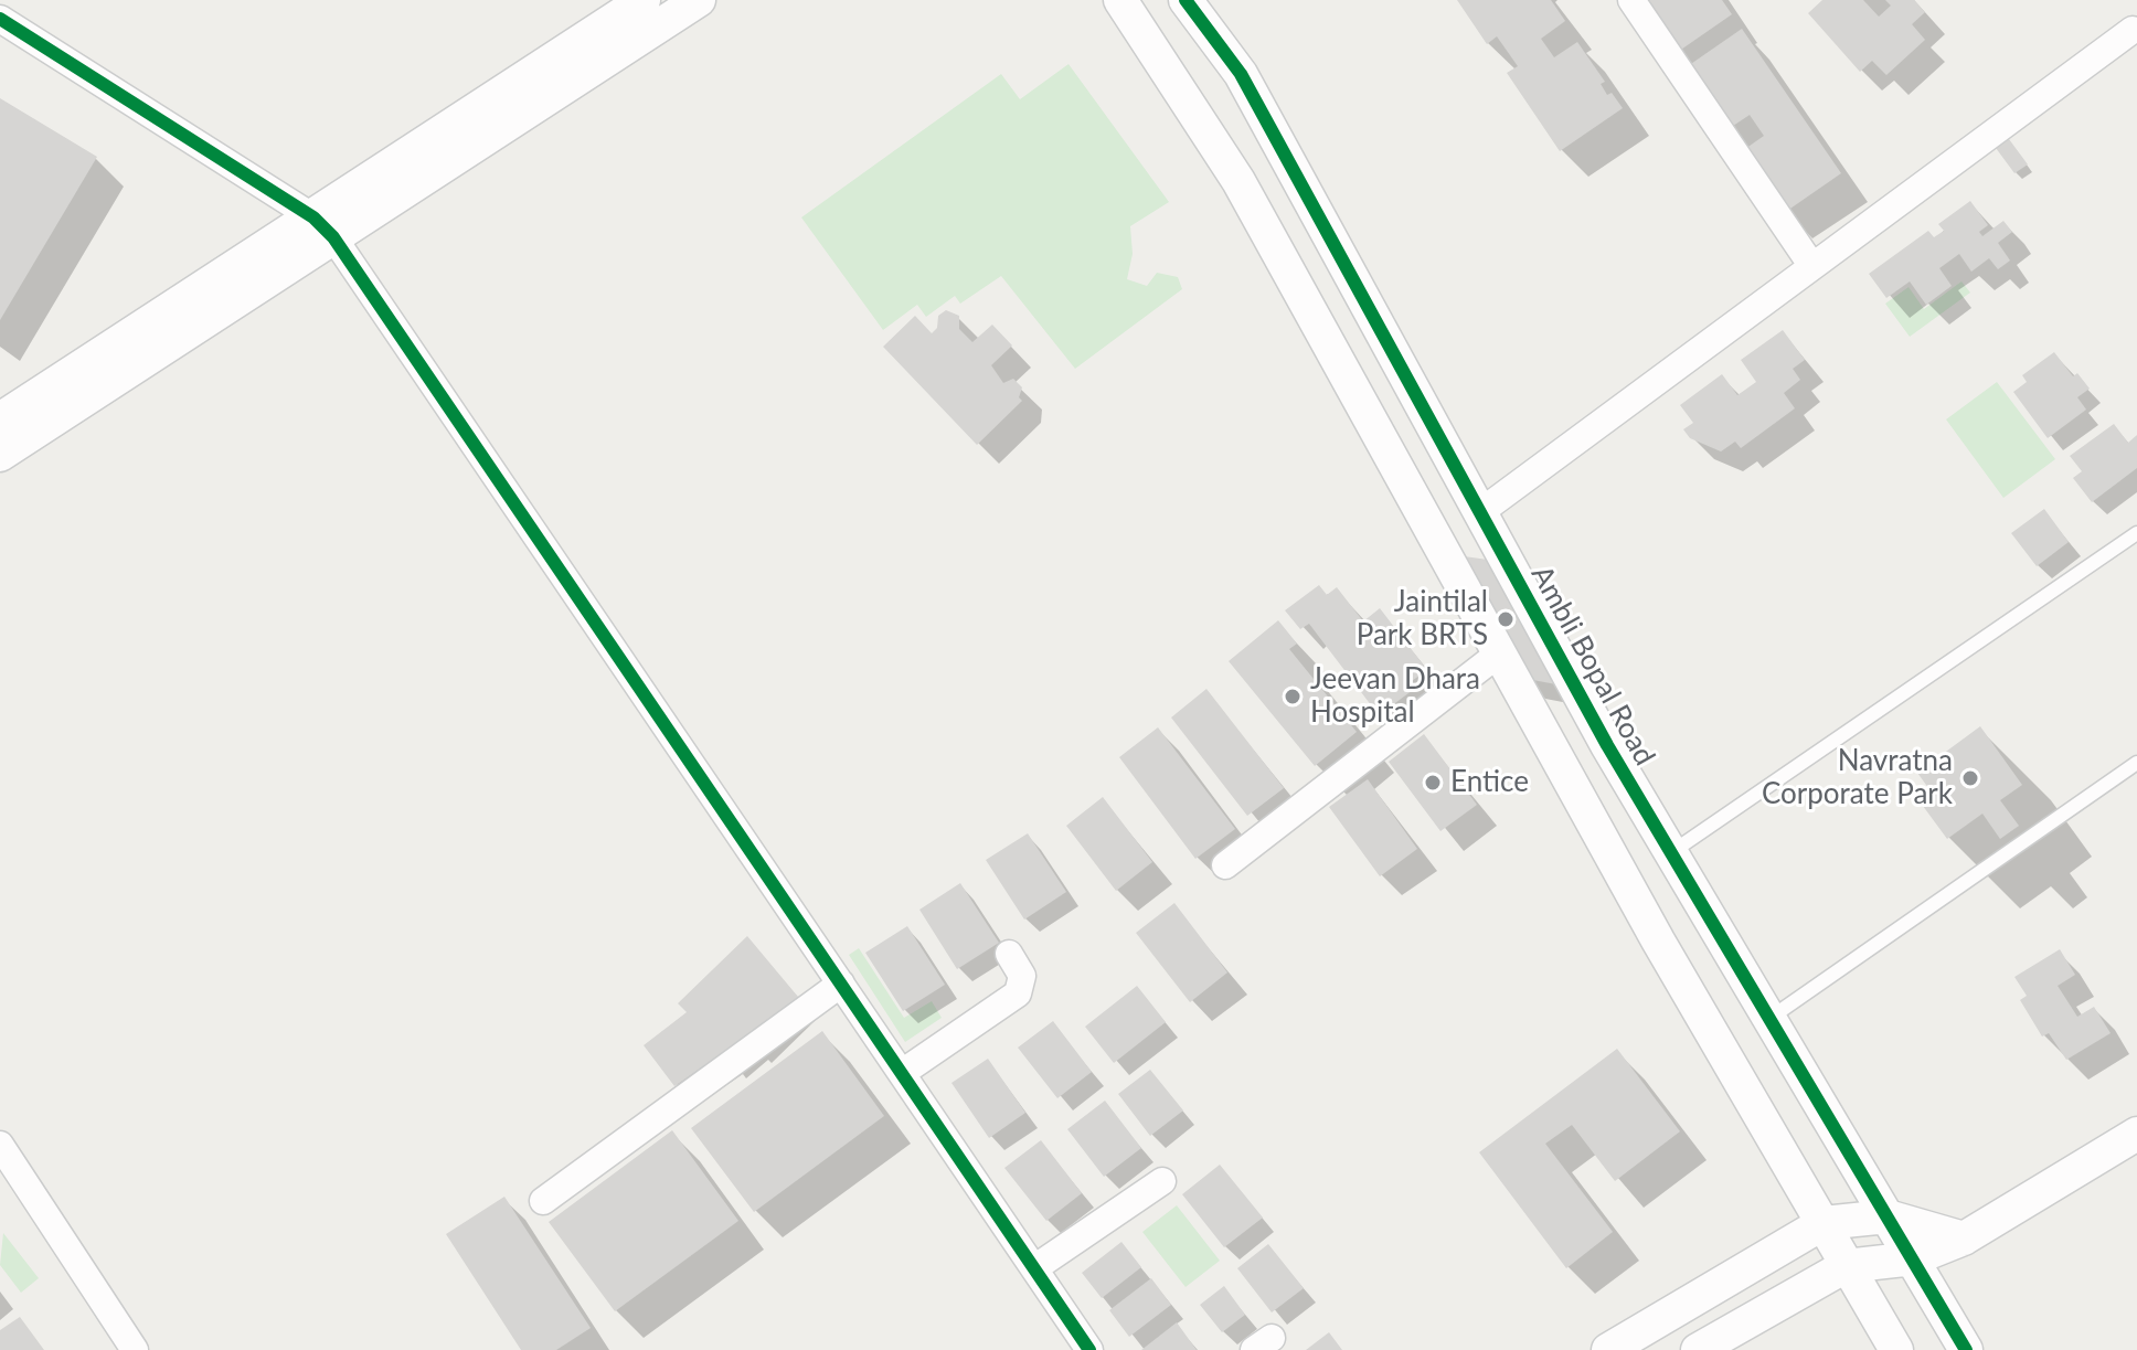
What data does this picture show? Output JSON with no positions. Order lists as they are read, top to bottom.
{
  "streets": {
    "street": ["Ambli Bopal Road"]
  },
  "places": [
    "Jaintilal Park BRTS",
    "Jeevan Dhara Hospital",
    "Navratna Corporate Park",
    "Entice"
  ]
}
